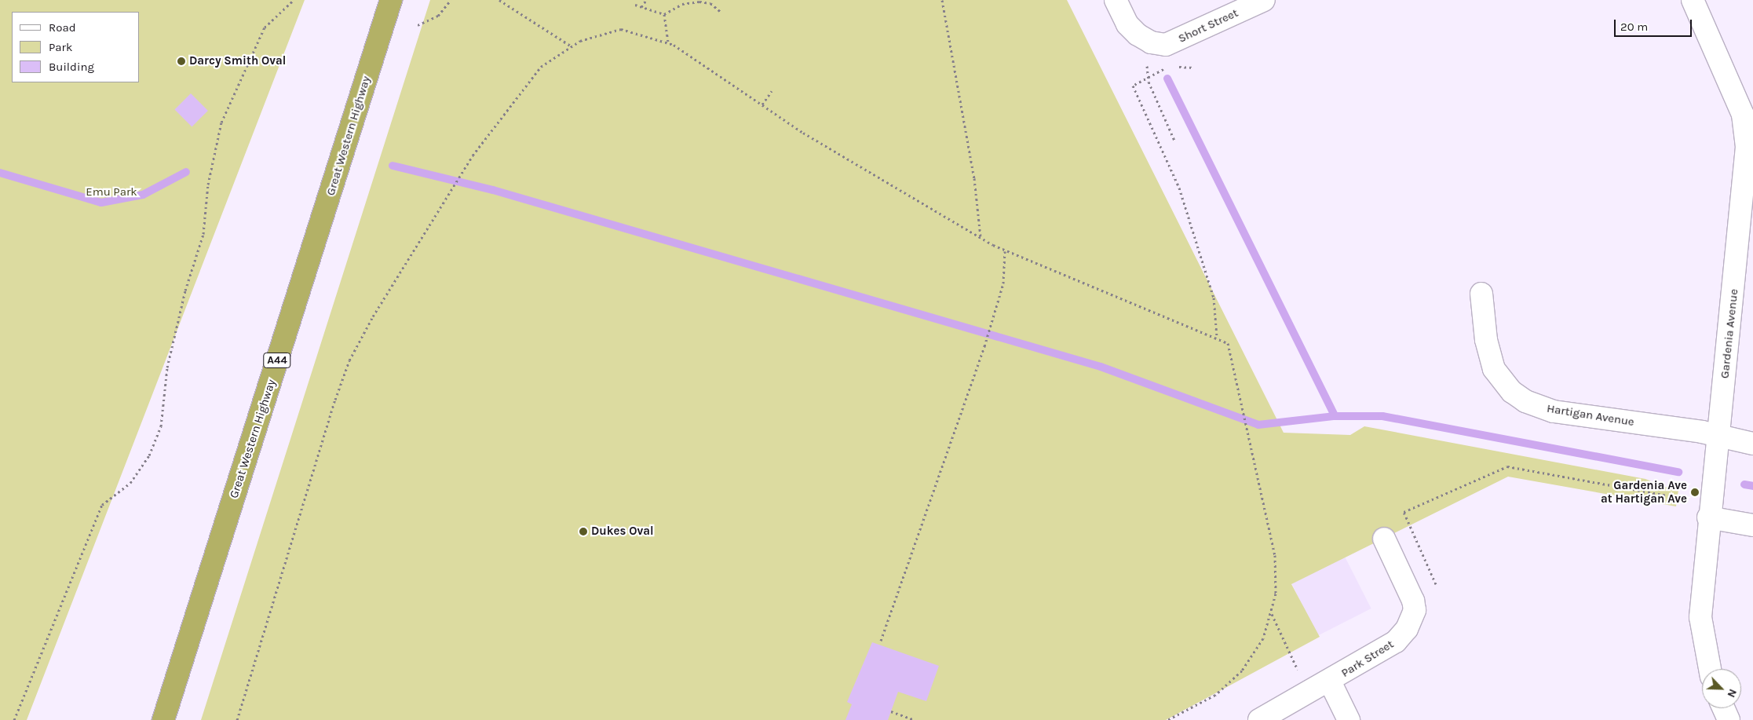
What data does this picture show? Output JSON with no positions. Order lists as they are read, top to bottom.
{
  "streets": {
    "highway": ["Great Western Highway", "A44"],
    "street": [
      "Short Street",
      "Gardenia Avenue",
      "Hartigan Avenue",
      "Park Street"
    ]
  },
  "crossings": [
    ["Gardenia Avenue", "Hartigan Avenue"]
  ],
  "parks": ["Emu Park"],
  "places": ["Darcy Smith Oval", "Gardenia Ave at Hartigan Ave", "Dukes Oval"],
  "legend": ["Road", "Park", "Building"],
  "scale_bar": "20 m",
  "north": "bottom right"
}
